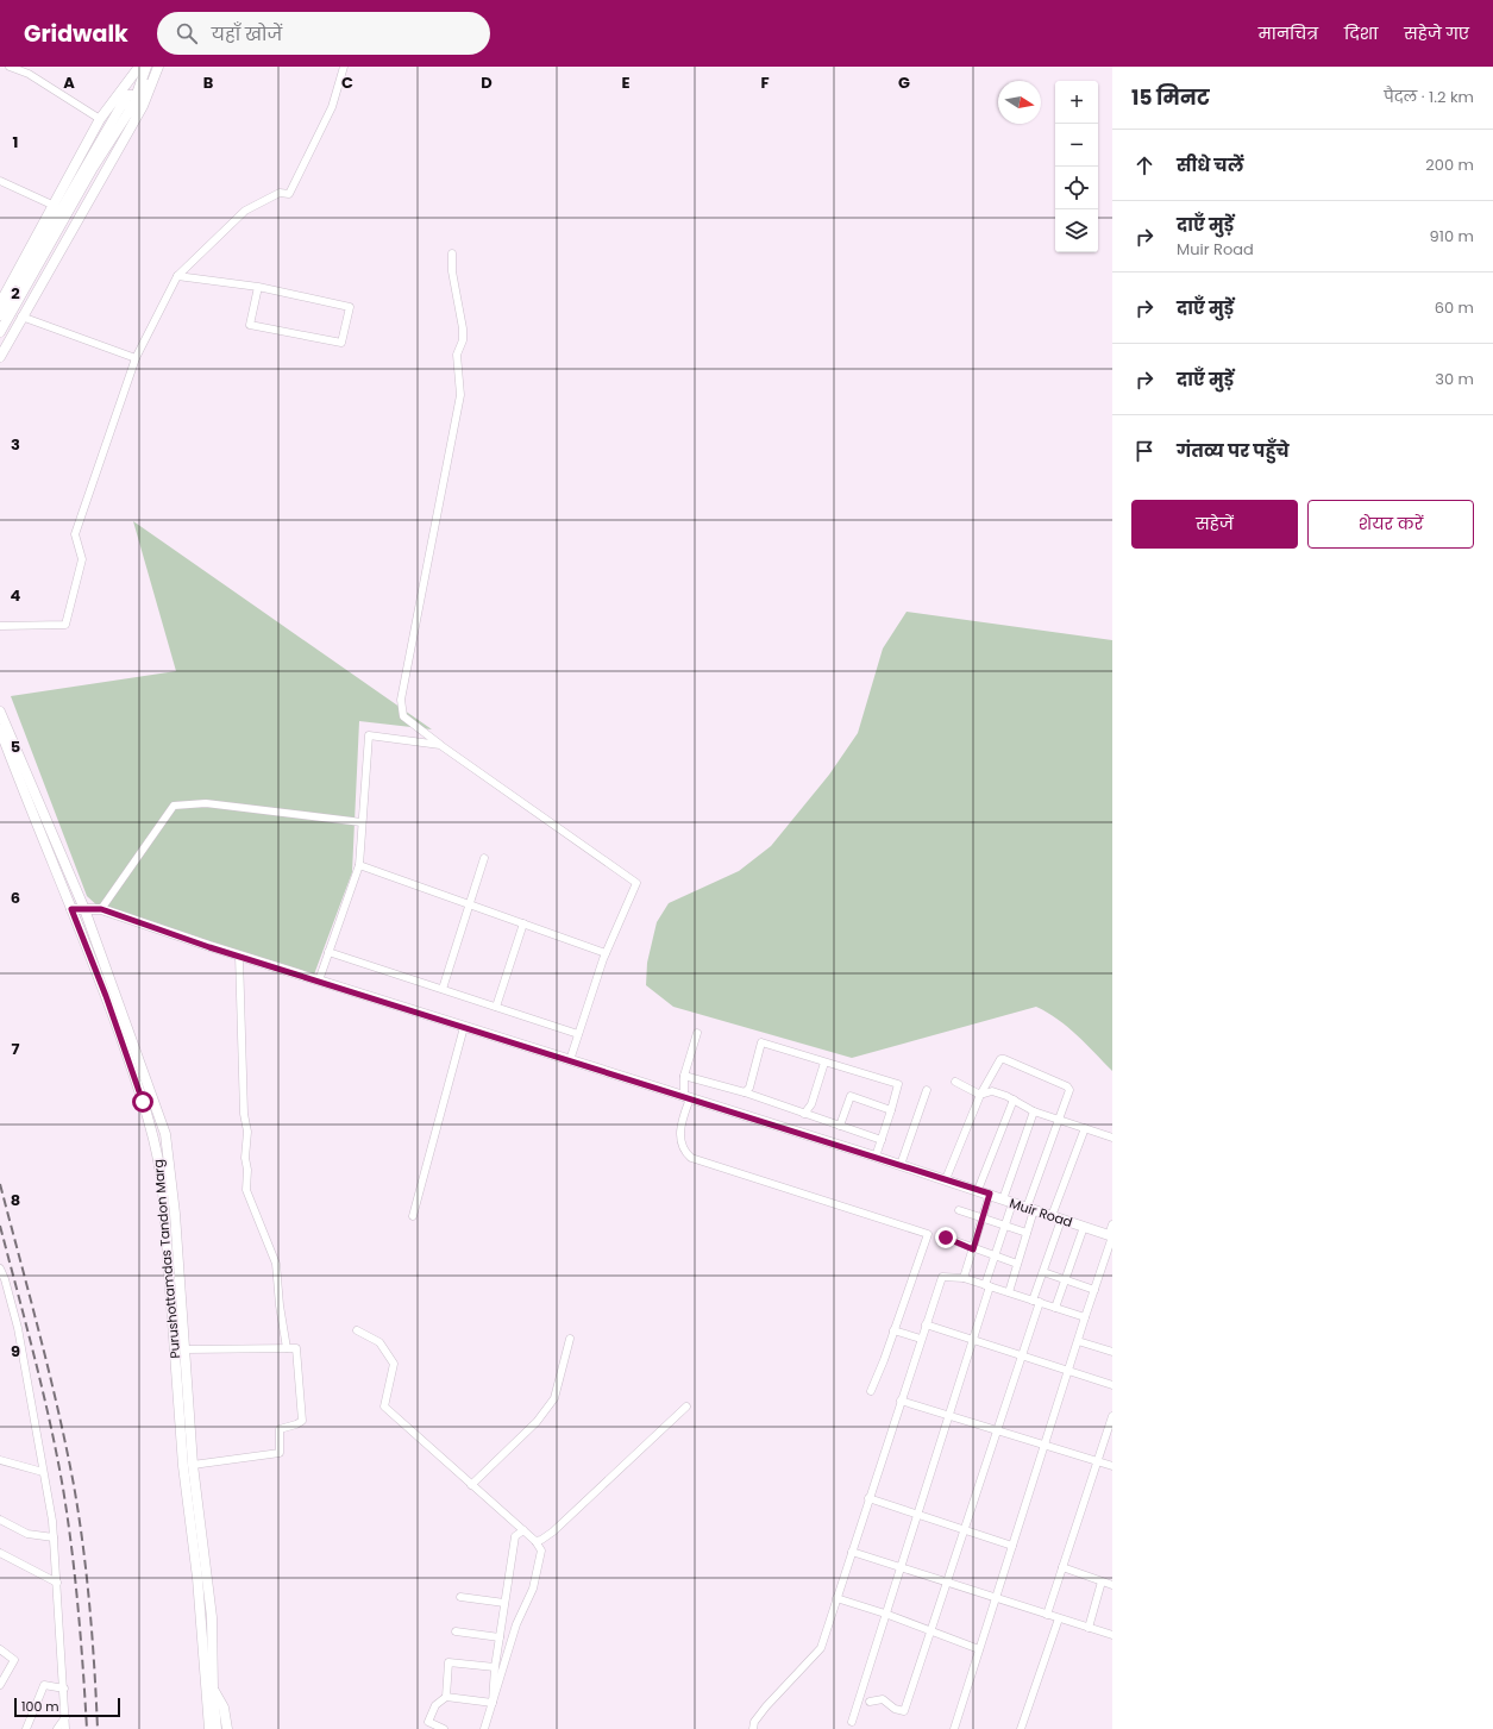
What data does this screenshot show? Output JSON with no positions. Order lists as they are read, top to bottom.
{
  "streets": {
    "main road": ["Muir Road", "Purushottamdas Tandon Marg"]
  },
  "crossings": [
    ["Muir Road", "Purushottamdas Tandon Marg"]
  ],
  "scale_bar": "100 m",
  "north": "right",
  "page": {
    "header": "Gridwalk",
    "search": "यहाँ खोजें",
    "nav": ["मानचित्र", "दिशा", "सहेजे गए"],
    "heading": ["15 मिनट", "पैदल · 1.2 km"],
    "map_buttons": ["+", "−"],
    "list": [
      ["सीधे चलें", "200 m"],
      ["दाएँ मुड़ें", "Muir Road", "910 m"],
      ["दाएँ मुड़ें", "60 m"],
      ["दाएँ मुड़ें", "30 m"],
      "गंतव्य पर पहुँचे"
    ],
    "buttons": ["सहेजें", "शेयर करें"],
    "scale": "100 m"
  },
  "grid": {
    "columns": [
      "A",
      "B",
      "C",
      "D",
      "E",
      "F",
      "G"
    ],
    "rows": [
      "1",
      "2",
      "3",
      "4",
      "5",
      "6",
      "7",
      "8",
      "9"
    ]
  }
}
